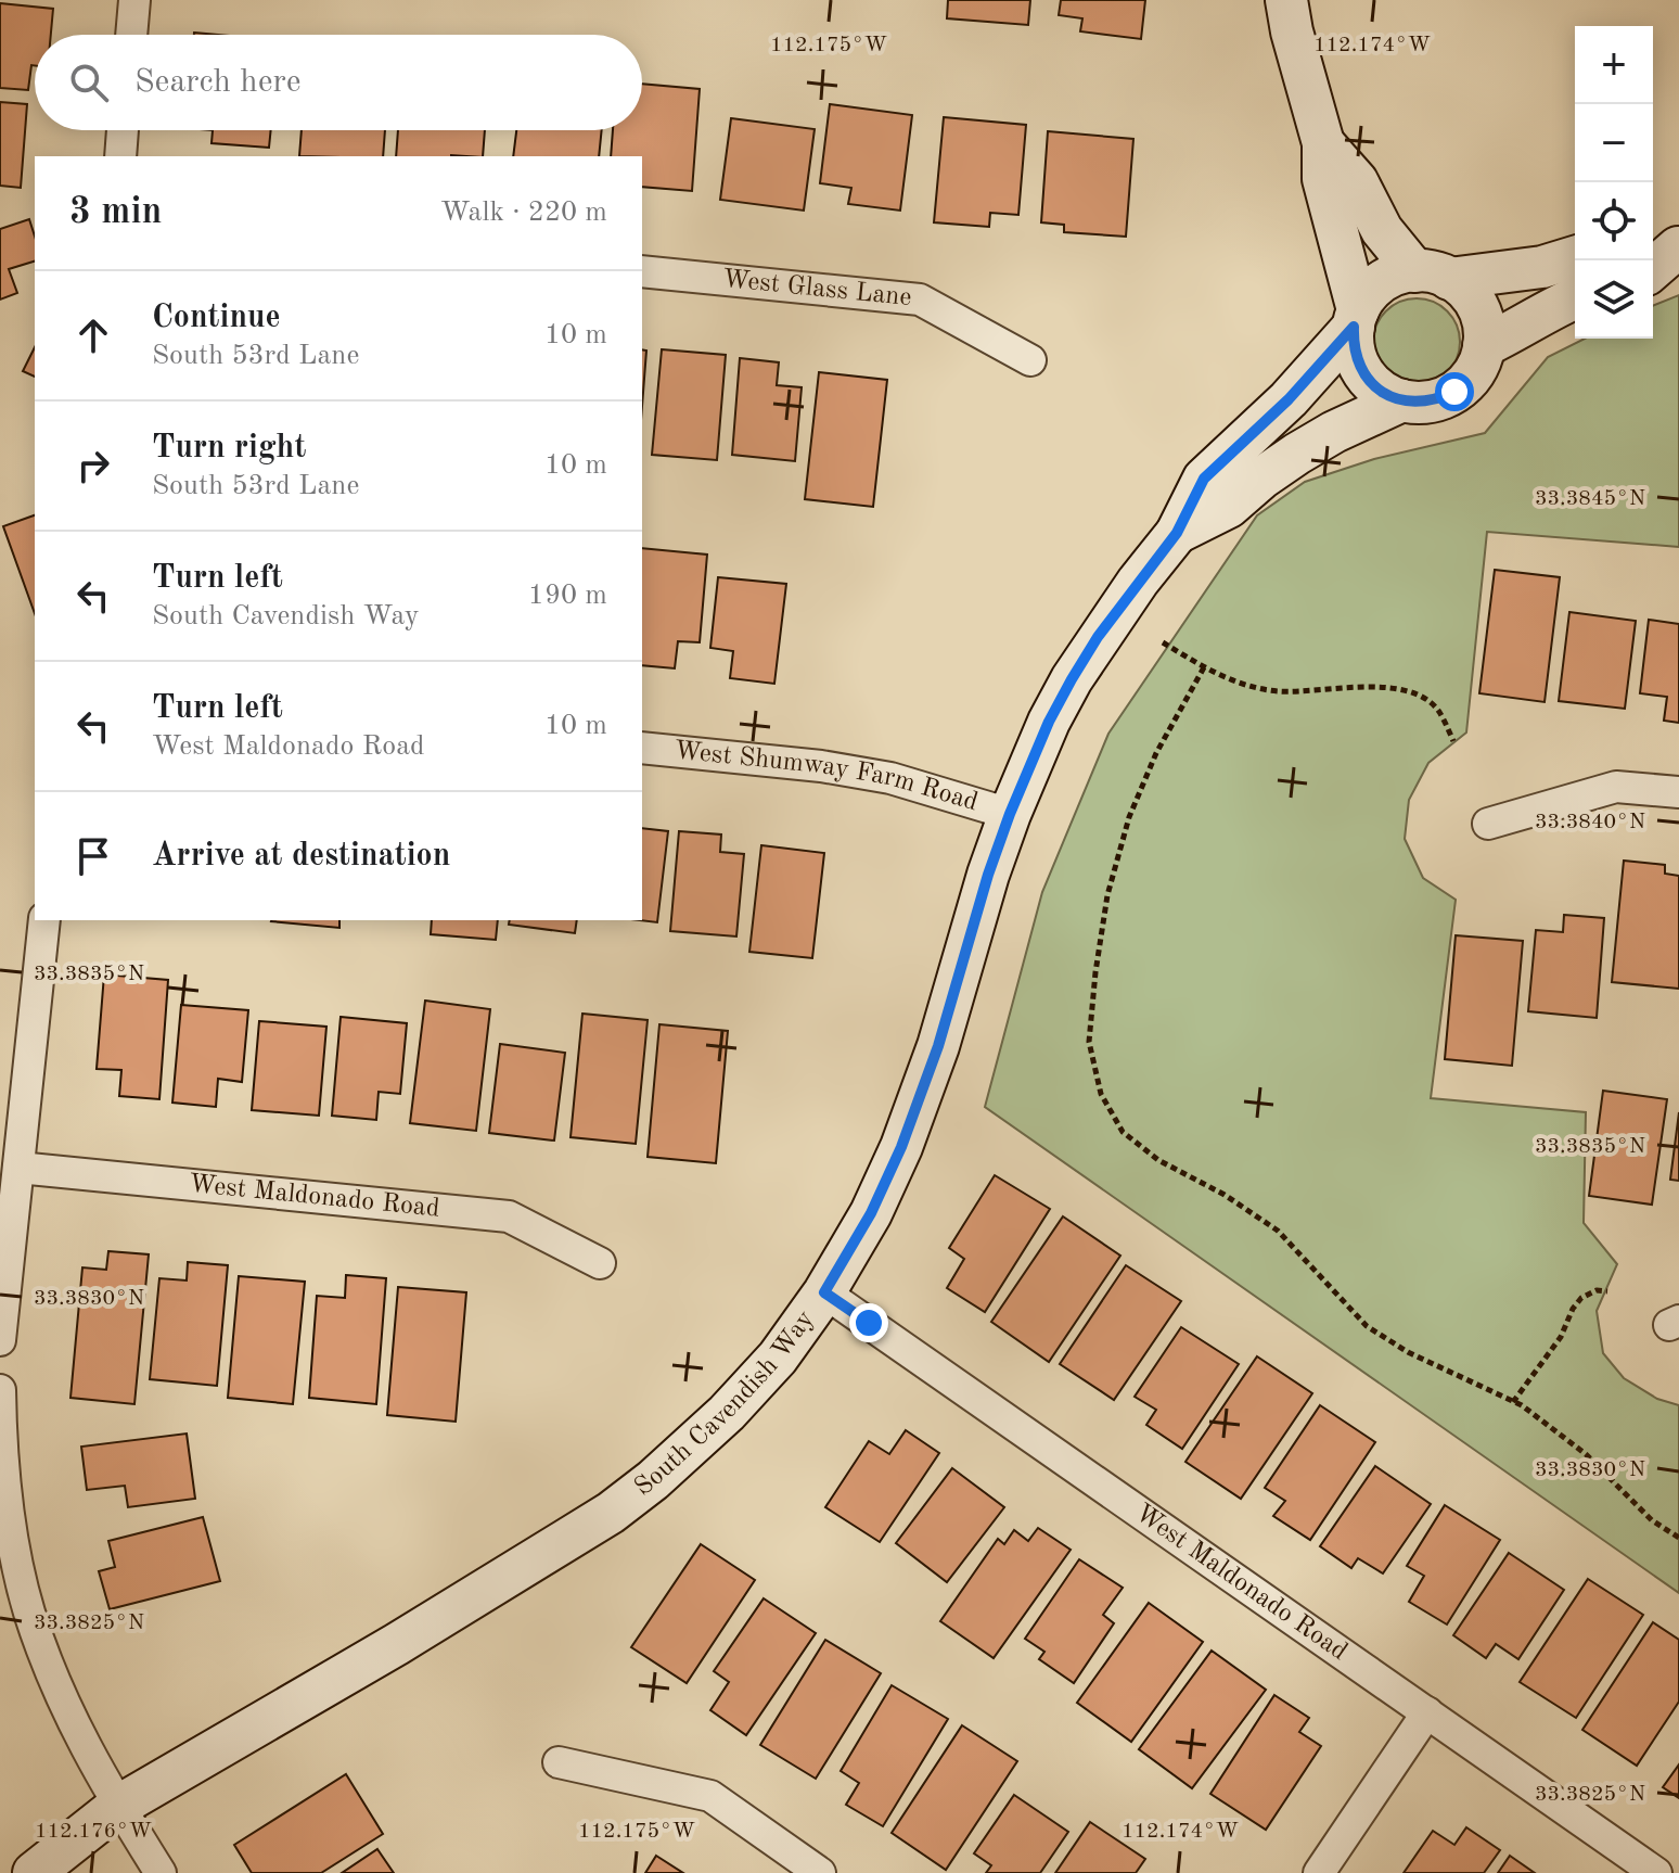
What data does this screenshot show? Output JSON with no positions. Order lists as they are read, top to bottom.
{
  "streets": {
    "street": [
      "West Glass Lane",
      "West Shumway Farm Road",
      "West Maldonado Road",
      "South Cavendish Way"
    ]
  },
  "crossings": [
    ["West Shumway Farm Road", "South Cavendish Way"],
    ["West Maldonado Road", "South Cavendish Way"]
  ],
  "page": {
    "map_buttons": ["+", "−"],
    "search": "Search here",
    "heading": ["3 min", "Walk · 220 m"],
    "list": [
      ["Continue", "South 53rd Lane", "10 m"],
      ["Turn right", "South 53rd Lane", "10 m"],
      ["Turn left", "South Cavendish Way", "190 m"],
      ["Turn left", "West Maldonado Road", "10 m"],
      "Arrive at destination"
    ]
  },
  "coordinates": [
    "112.175°W",
    "112.174°W",
    "33.3845°N",
    "33.3840°N",
    "33.3835°N",
    "33.3830°N",
    "33.3825°N",
    "112.176°W"
  ]
}
